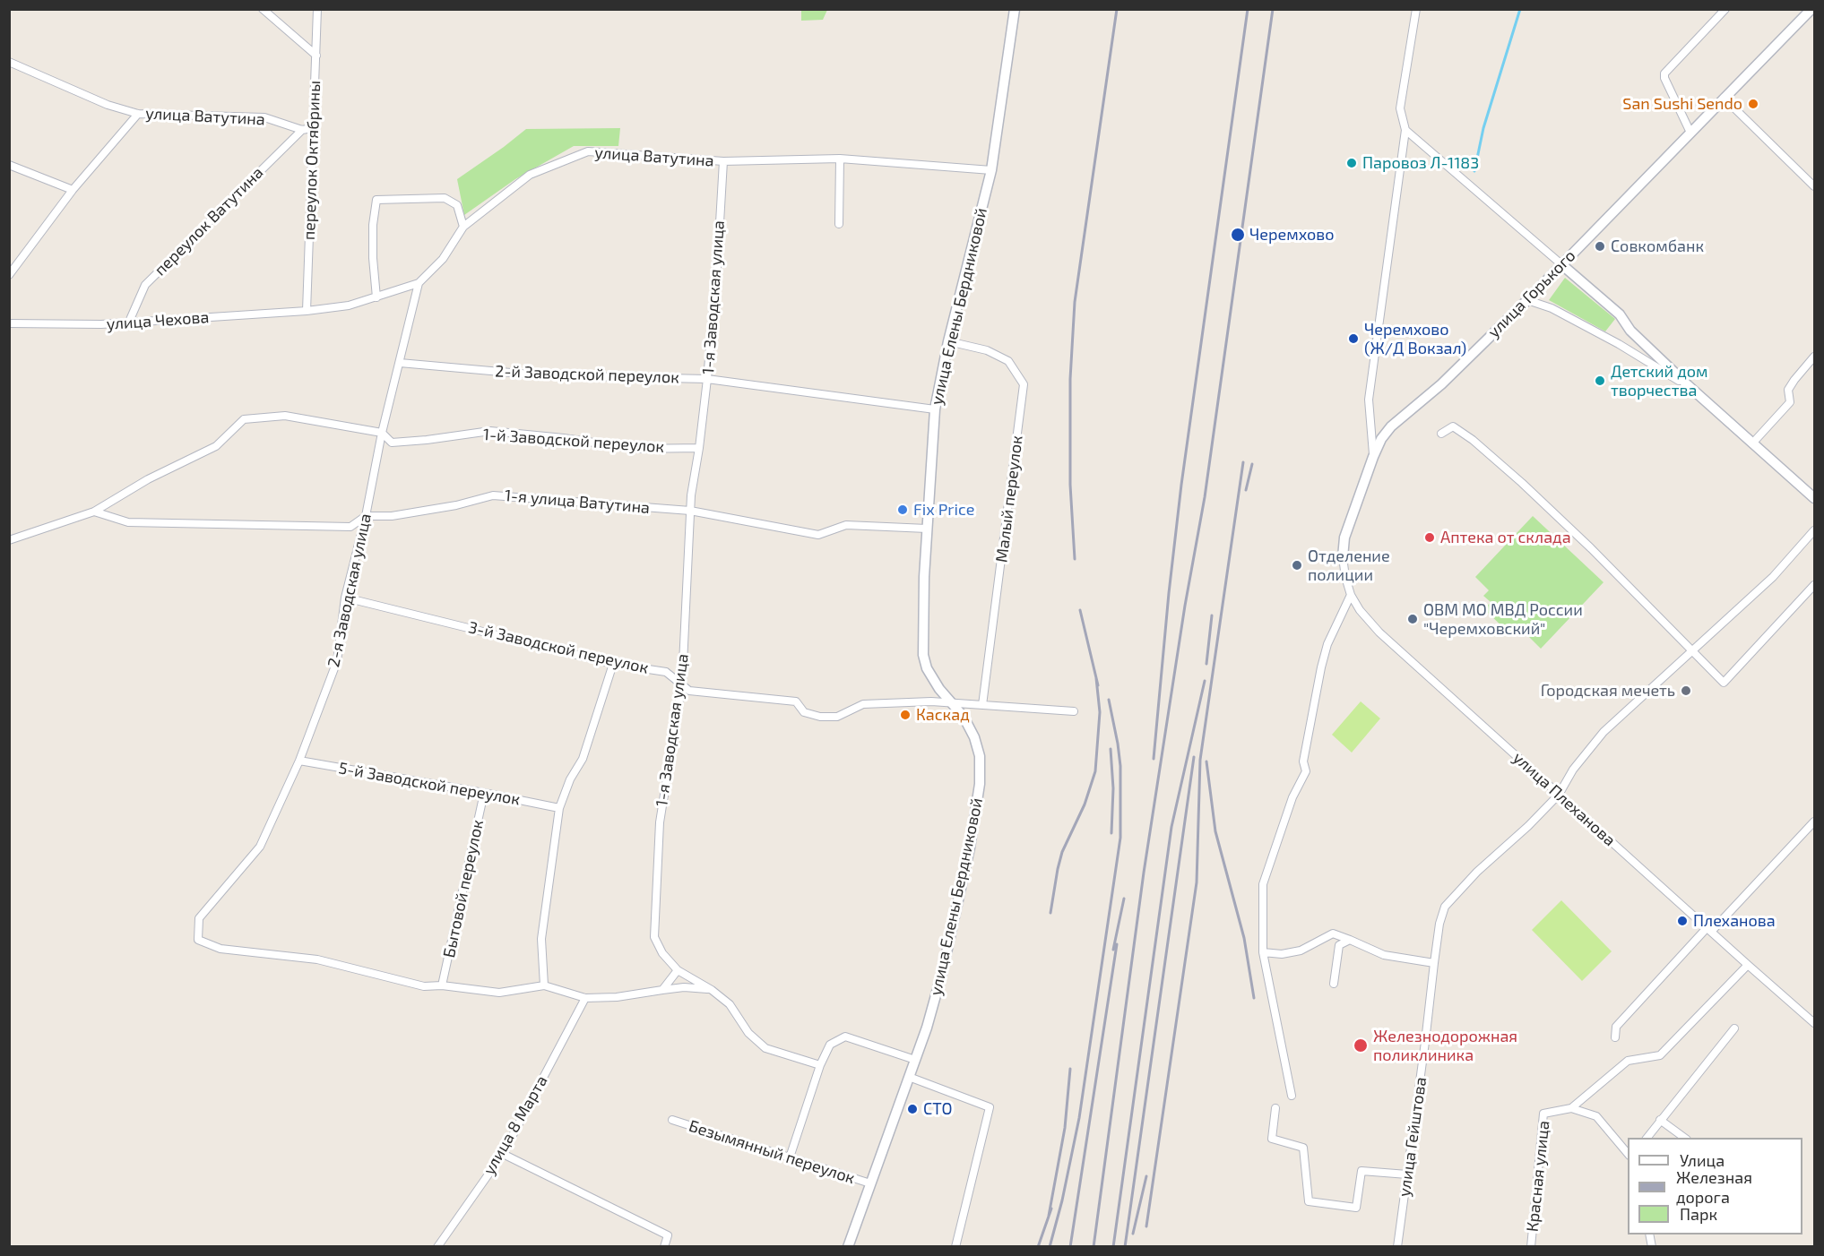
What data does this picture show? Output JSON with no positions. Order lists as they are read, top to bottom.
{
  "streets": {
    "street": [
      "улица Ватутина",
      "переулок Октябрины",
      "переулок Ватутина",
      "улица Горького",
      "1-я Заводская улица",
      "улица Елены Бердниковой",
      "улица Чехова",
      "2-й Заводской переулок",
      "1-й Заводской переулок",
      "Малый переулок",
      "1-я улица Ватутина",
      "2-я Заводская улица",
      "3-й Заводской переулок",
      "5-й Заводской переулок",
      "улица Плеханова",
      "Бытовой переулок",
      "улица 8 Марта",
      "улица Гейштова",
      "Безымянный переулок",
      "Красная улица"
    ]
  },
  "crossings": [
    ["улица Ватутина", "переулок Октябрины"],
    ["улица Ватутина", "переулок Ватутина"],
    ["улица Ватутина", "1-я Заводская улица"],
    ["улица Ватутина", "улица Елены Бердниковой"],
    ["улица Ватутина", "улица Чехова"],
    ["улица Ватутина", "2-я Заводская улица"],
    ["переулок Октябрины", "улица Чехова"],
    ["переулок Ватутина", "улица Чехова"],
    ["улица Горького", "улица Плеханова"],
    ["1-я Заводская улица", "2-й Заводской переулок"],
    ["1-я Заводская улица", "1-й Заводской переулок"],
    ["1-я Заводская улица", "1-я улица Ватутина"],
    ["1-я Заводская улица", "3-й Заводской переулок"],
    ["улица Елены Бердниковой", "2-й Заводской переулок"],
    ["улица Елены Бердниковой", "Малый переулок"],
    ["улица Елены Бердниковой", "1-я улица Ватутина"],
    ["улица Елены Бердниковой", "3-й Заводской переулок"],
    ["улица Елены Бердниковой", "Безымянный переулок"],
    ["2-й Заводской переулок", "2-я Заводская улица"],
    ["1-й Заводской переулок", "1-я улица Ватутина"],
    ["1-й Заводской переулок", "2-я Заводская улица"],
    ["Малый переулок", "3-й Заводской переулок"],
    ["1-я улица Ватутина", "2-я Заводская улица"],
    ["2-я Заводская улица", "3-й Заводской переулок"],
    ["2-я Заводская улица", "5-й Заводской переулок"],
    ["2-я Заводская улица", "Бытовой переулок"],
    ["5-й Заводской переулок", "Бытовой переулок"],
    ["улица Плеханова", "улица Гейштова"]
  ],
  "places": [
    "San Sushi Sendo",
    "Паровоз Л-1183",
    "Черемхово",
    "Совкомбанк",
    "Черемхово (Ж/Д Вокзал)",
    "Детский дом творчества",
    "Fix Price",
    "Аптека от склада",
    "Отделение полиции",
    "ОВМ МО МВД России \"Черемховский\"",
    "Городская мечеть",
    "Каскад",
    "Плеханова",
    "Железнодорожная поликлиника",
    "СТО"
  ],
  "legend": ["Улица", "Железная дорога", "Парк"]
}
